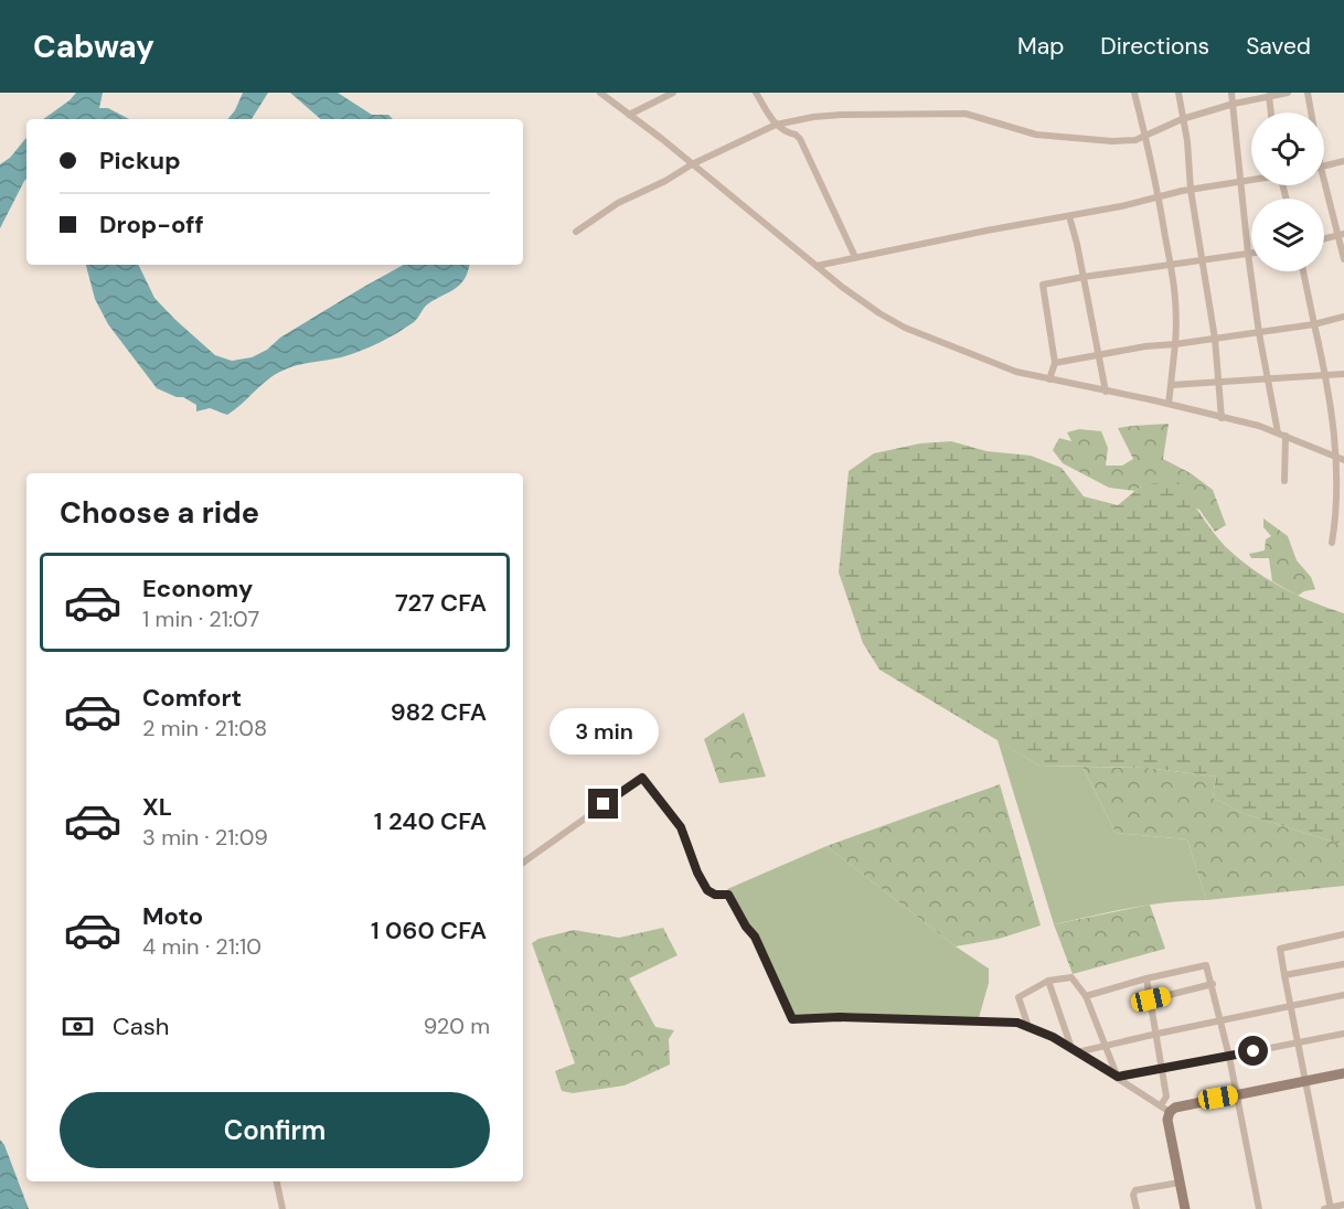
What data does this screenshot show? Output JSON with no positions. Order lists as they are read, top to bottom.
{
  "page": {
    "header": "Cabway",
    "nav": ["Map", "Directions", "Saved"],
    "banner": ["Pickup", "Drop-off"],
    "heading": "Choose a ride",
    "list": [
      {
        "name": "Economy",
        "note": "1 min · 21:07",
        "value": "727 CFA"
      },
      {
        "name": "Comfort",
        "note": "2 min · 21:08",
        "value": "982 CFA"
      },
      {
        "name": "XL",
        "note": "3 min · 21:09",
        "value": "1 240 CFA"
      },
      {
        "name": "Moto",
        "note": "4 min · 21:10",
        "value": "1 060 CFA"
      }
    ],
    "bubble": "3 min",
    "pay": ["Cash", "920 m"],
    "buttons": "Confirm"
  }
}
